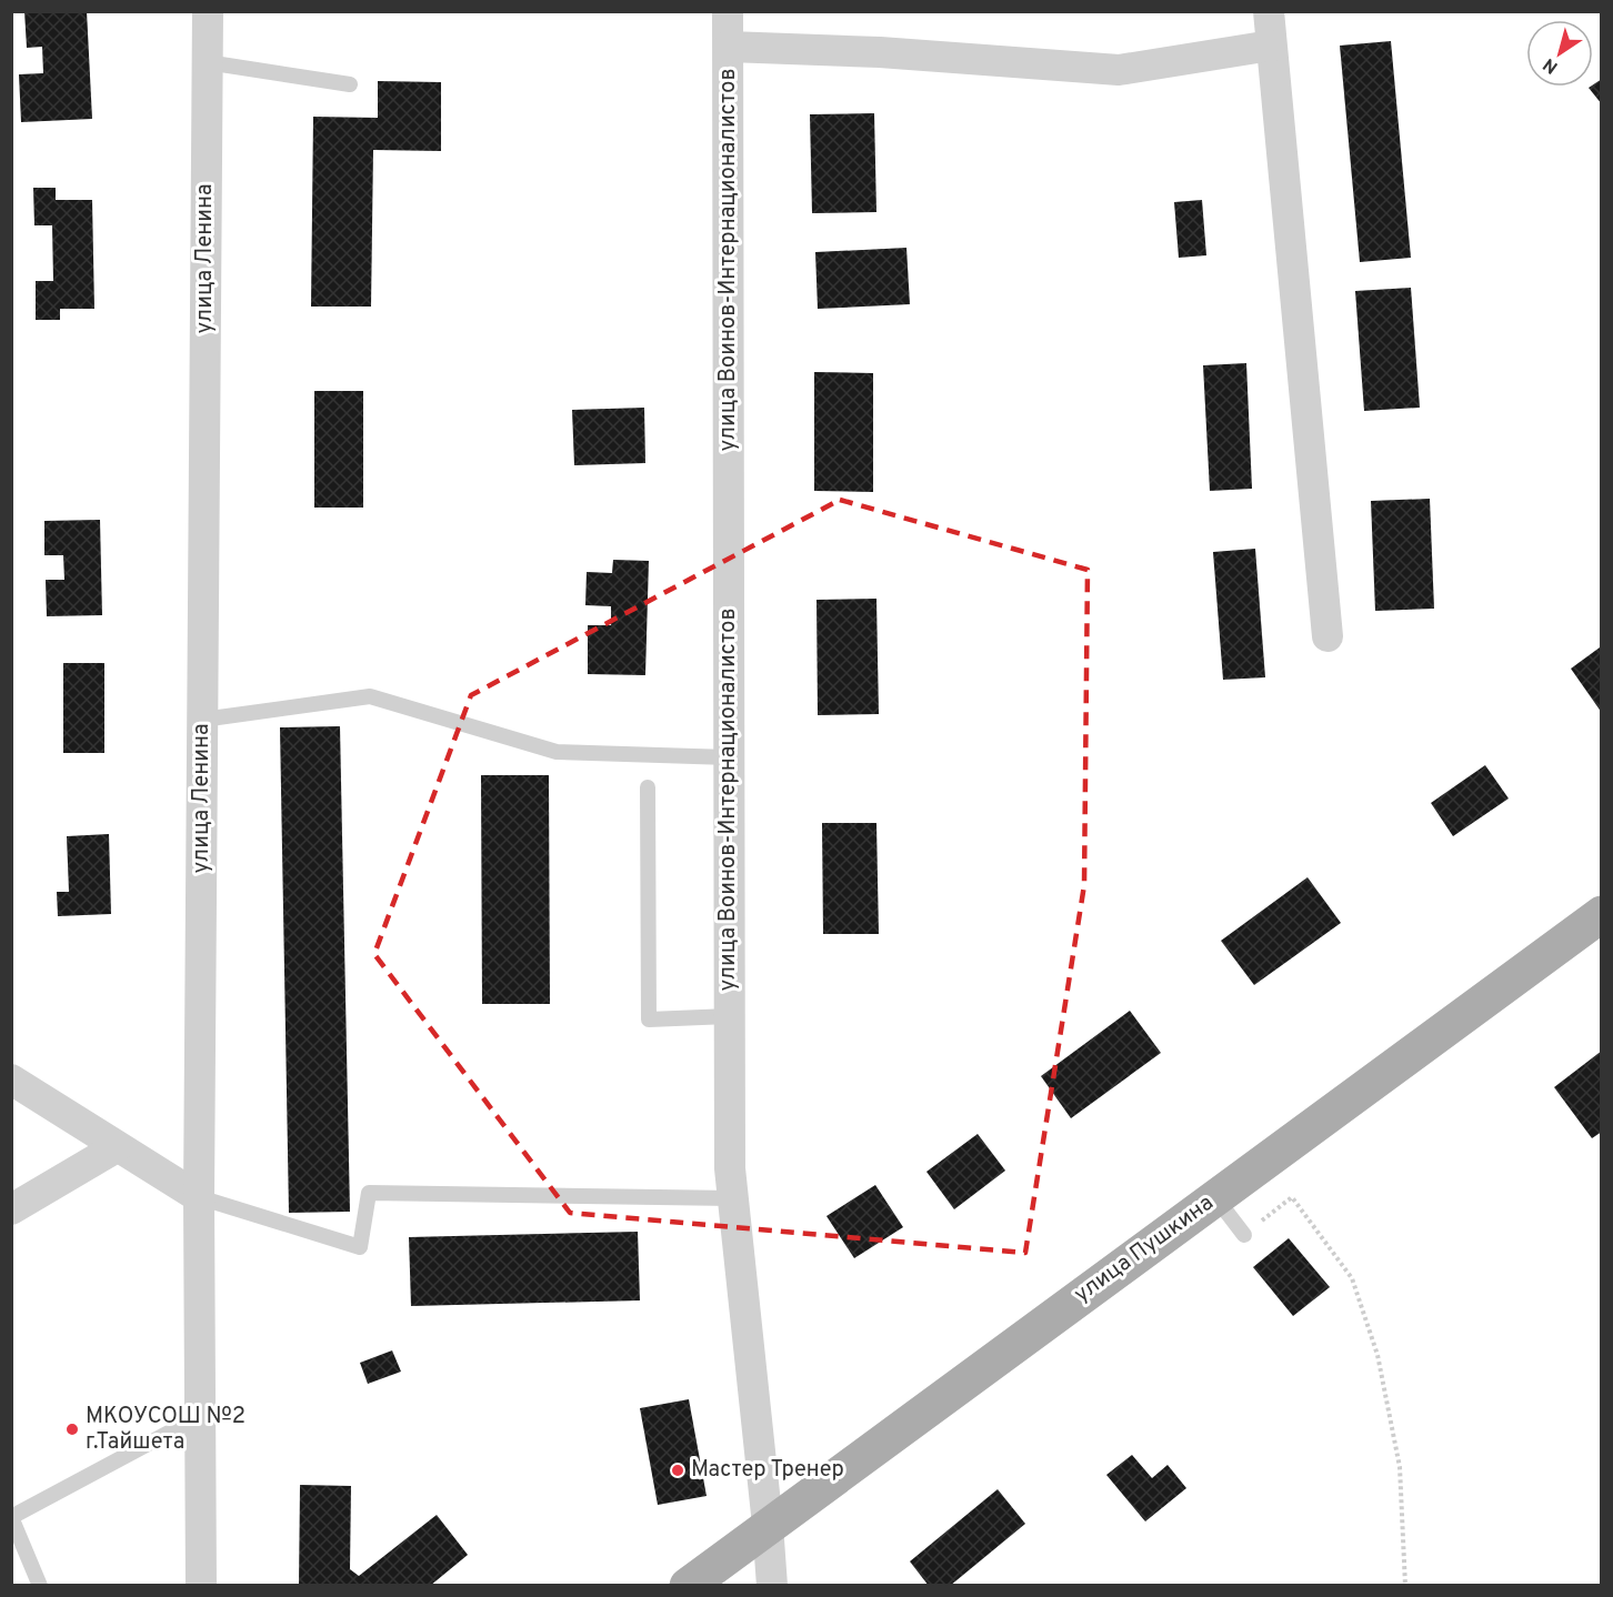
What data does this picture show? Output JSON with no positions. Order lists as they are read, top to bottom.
{
  "streets": {
    "main road": ["улица Пушкина"],
    "street": ["улица Ленина", "улица Воинов-Интернационалистов"]
  },
  "crossings": [
    ["улица Воинов-Интернационалистов", "улица Пушкина"]
  ],
  "places": ["МКОУСОШ №2 г.Тайшета", "Мастер Тренер"],
  "north": "bottom left"
}
